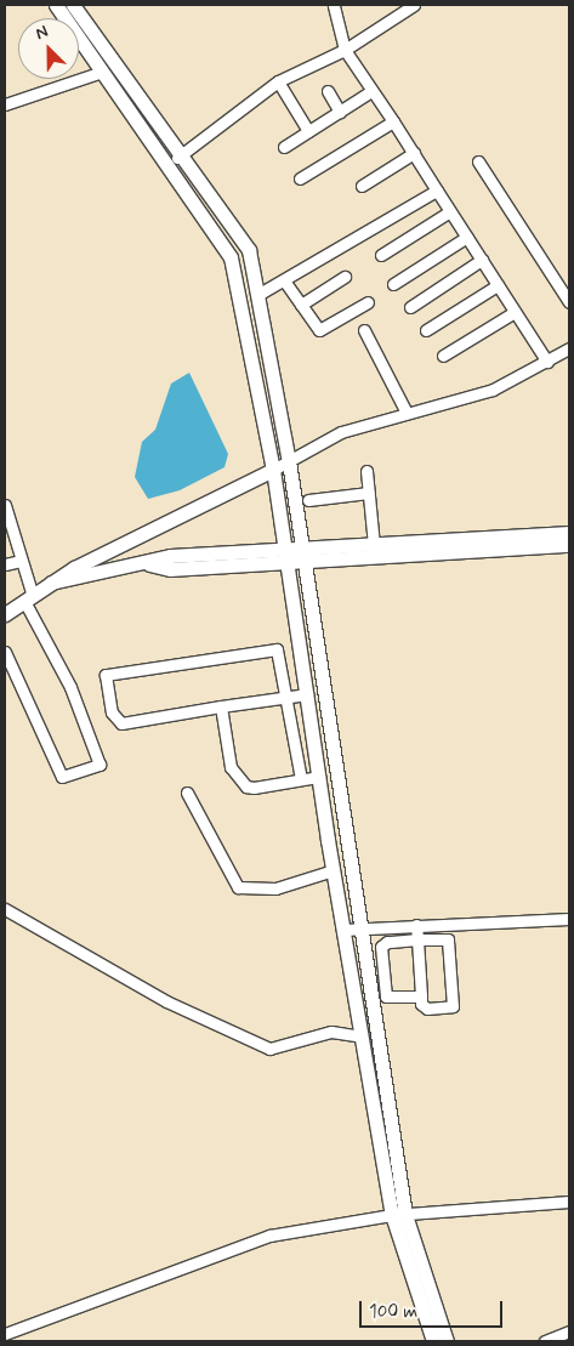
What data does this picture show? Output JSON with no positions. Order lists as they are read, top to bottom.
{
  "scale_bar": "100 m",
  "north": "top left"
}
